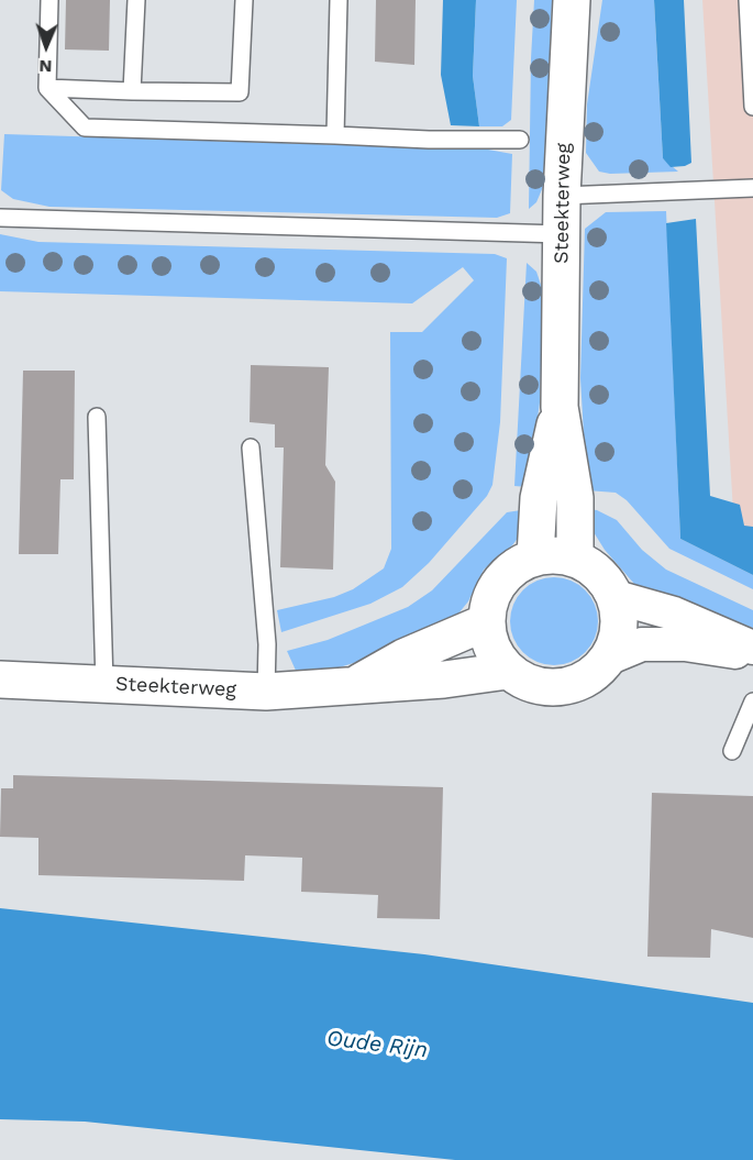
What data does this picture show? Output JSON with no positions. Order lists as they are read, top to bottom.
{
  "streets": {
    "main road": ["Steekterweg"]
  },
  "water": ["Oude Rijn"],
  "north": "bottom"
}
